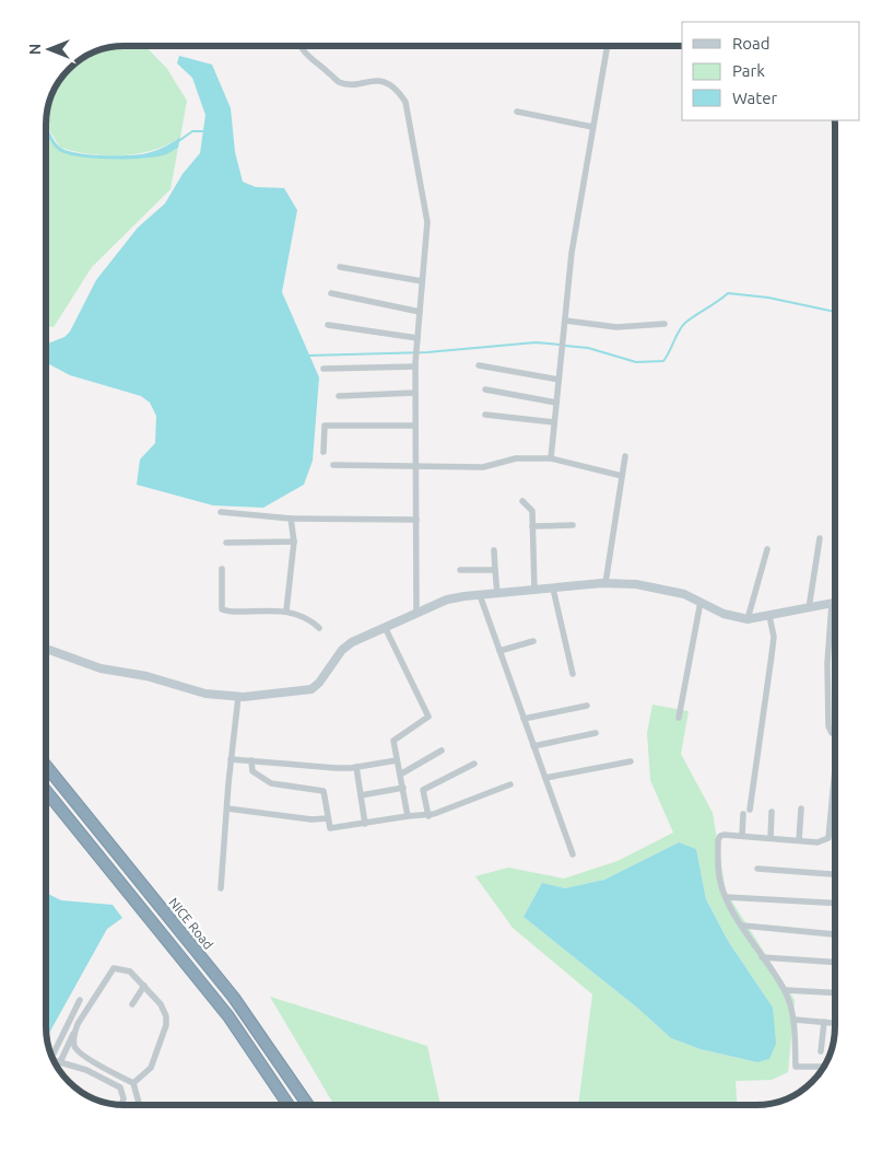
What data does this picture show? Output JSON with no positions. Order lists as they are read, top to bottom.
{
  "streets": {
    "highway": ["NICE Road"]
  },
  "legend": ["Road", "Park", "Water"],
  "north": "left"
}
